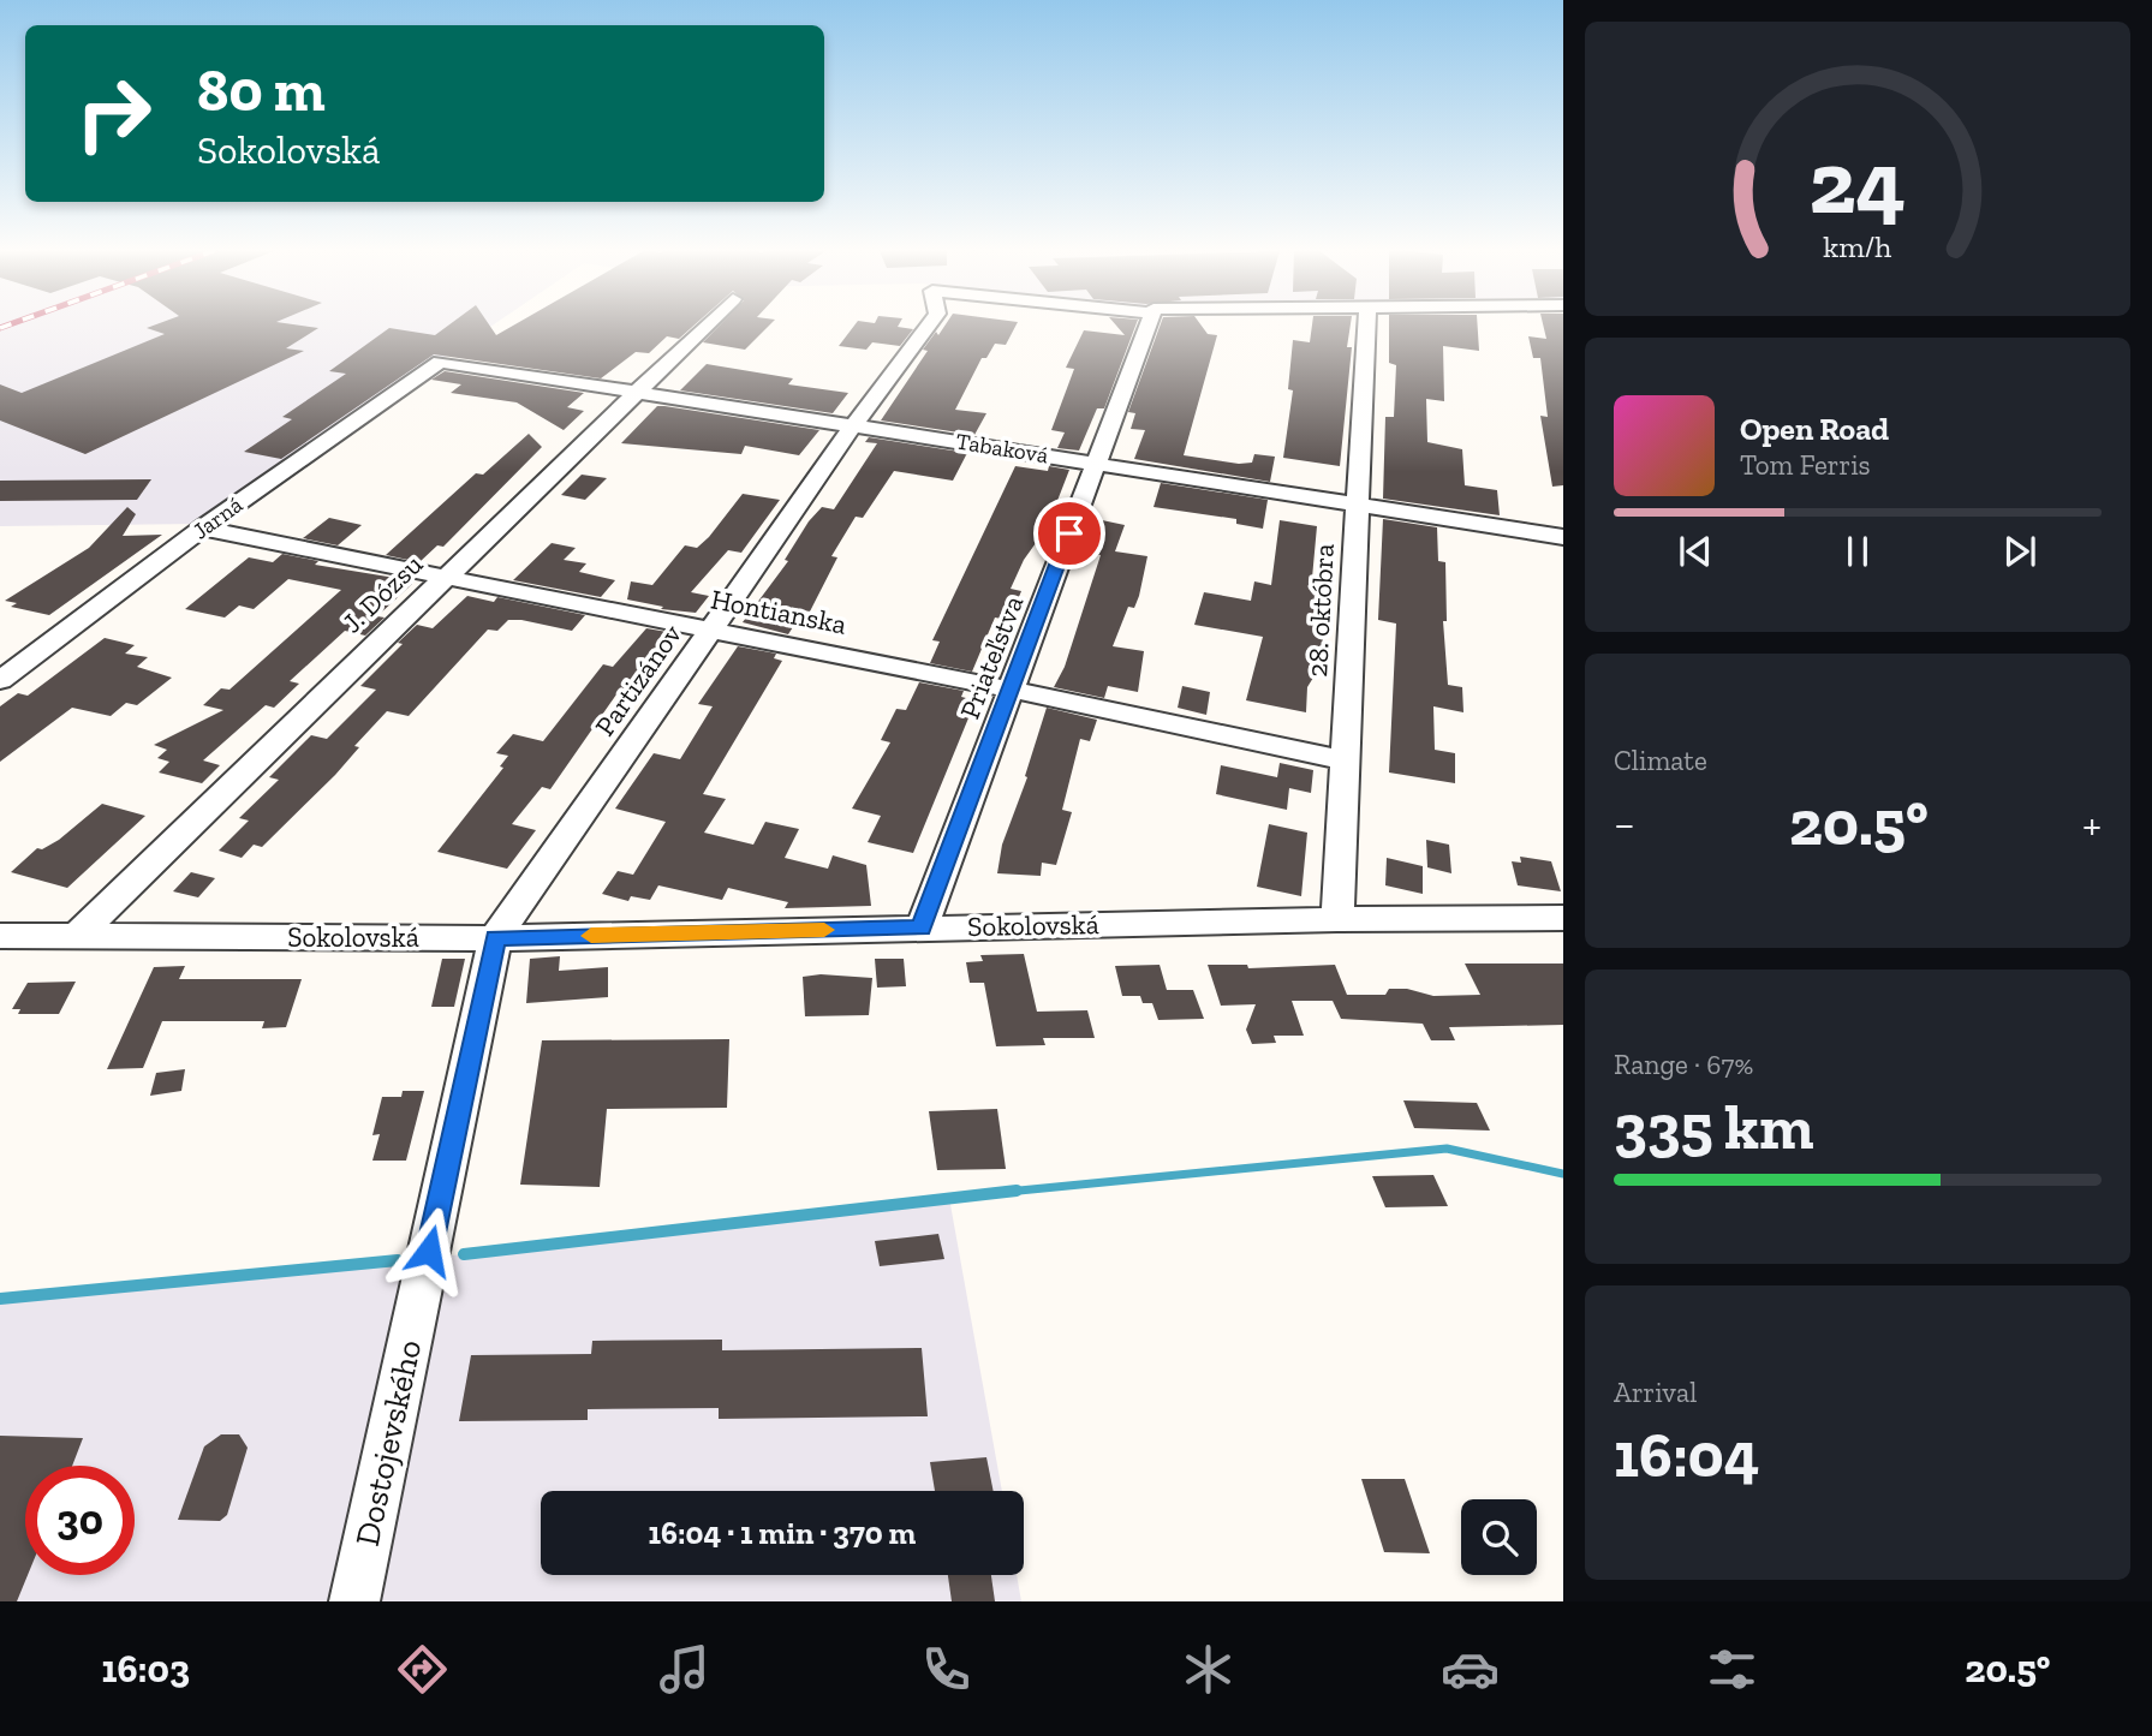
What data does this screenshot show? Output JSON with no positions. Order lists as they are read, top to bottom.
{
  "streets": {
    "street": [
      "Tabaková",
      "Jarná",
      "J. Dózsu",
      "28. októbra",
      "Hontianska",
      "Priateľstva",
      "Partizánov",
      "Sokolovská",
      "Dostojevského"
    ]
  },
  "crossings": [
    ["Tabaková", "Jarná"],
    ["Tabaková", "J. Dózsu"],
    ["Tabaková", "28. októbra"],
    ["Tabaková", "Priateľstva"],
    ["Tabaková", "Partizánov"],
    ["Jarná", "Hontianska"],
    ["J. Dózsu", "Hontianska"],
    ["J. Dózsu", "Sokolovská"],
    ["28. októbra", "Hontianska"],
    ["28. októbra", "Sokolovská"],
    ["Hontianska", "Priateľstva"],
    ["Hontianska", "Partizánov"],
    ["Priateľstva", "Sokolovská"],
    ["Partizánov", "Sokolovská"],
    ["Partizánov", "Dostojevského"],
    ["Sokolovská", "Dostojevského"]
  ],
  "page": {
    "turn": ["80 m", "Sokolovská"],
    "song": ["Open Road", "Tom Ferris"],
    "tile": [
      "Climate",
      ["Range · 67%", "335 km"],
      ["Arrival", "16:04"]
    ],
    "heat": ["−", "20.5°", "+"],
    "limit": "30",
    "trip": "16:04 · 1 min · 370 m",
    "tabs": ["16:03", "20.5°"],
    "gauge": ["24", "km/h"]
  }
}
